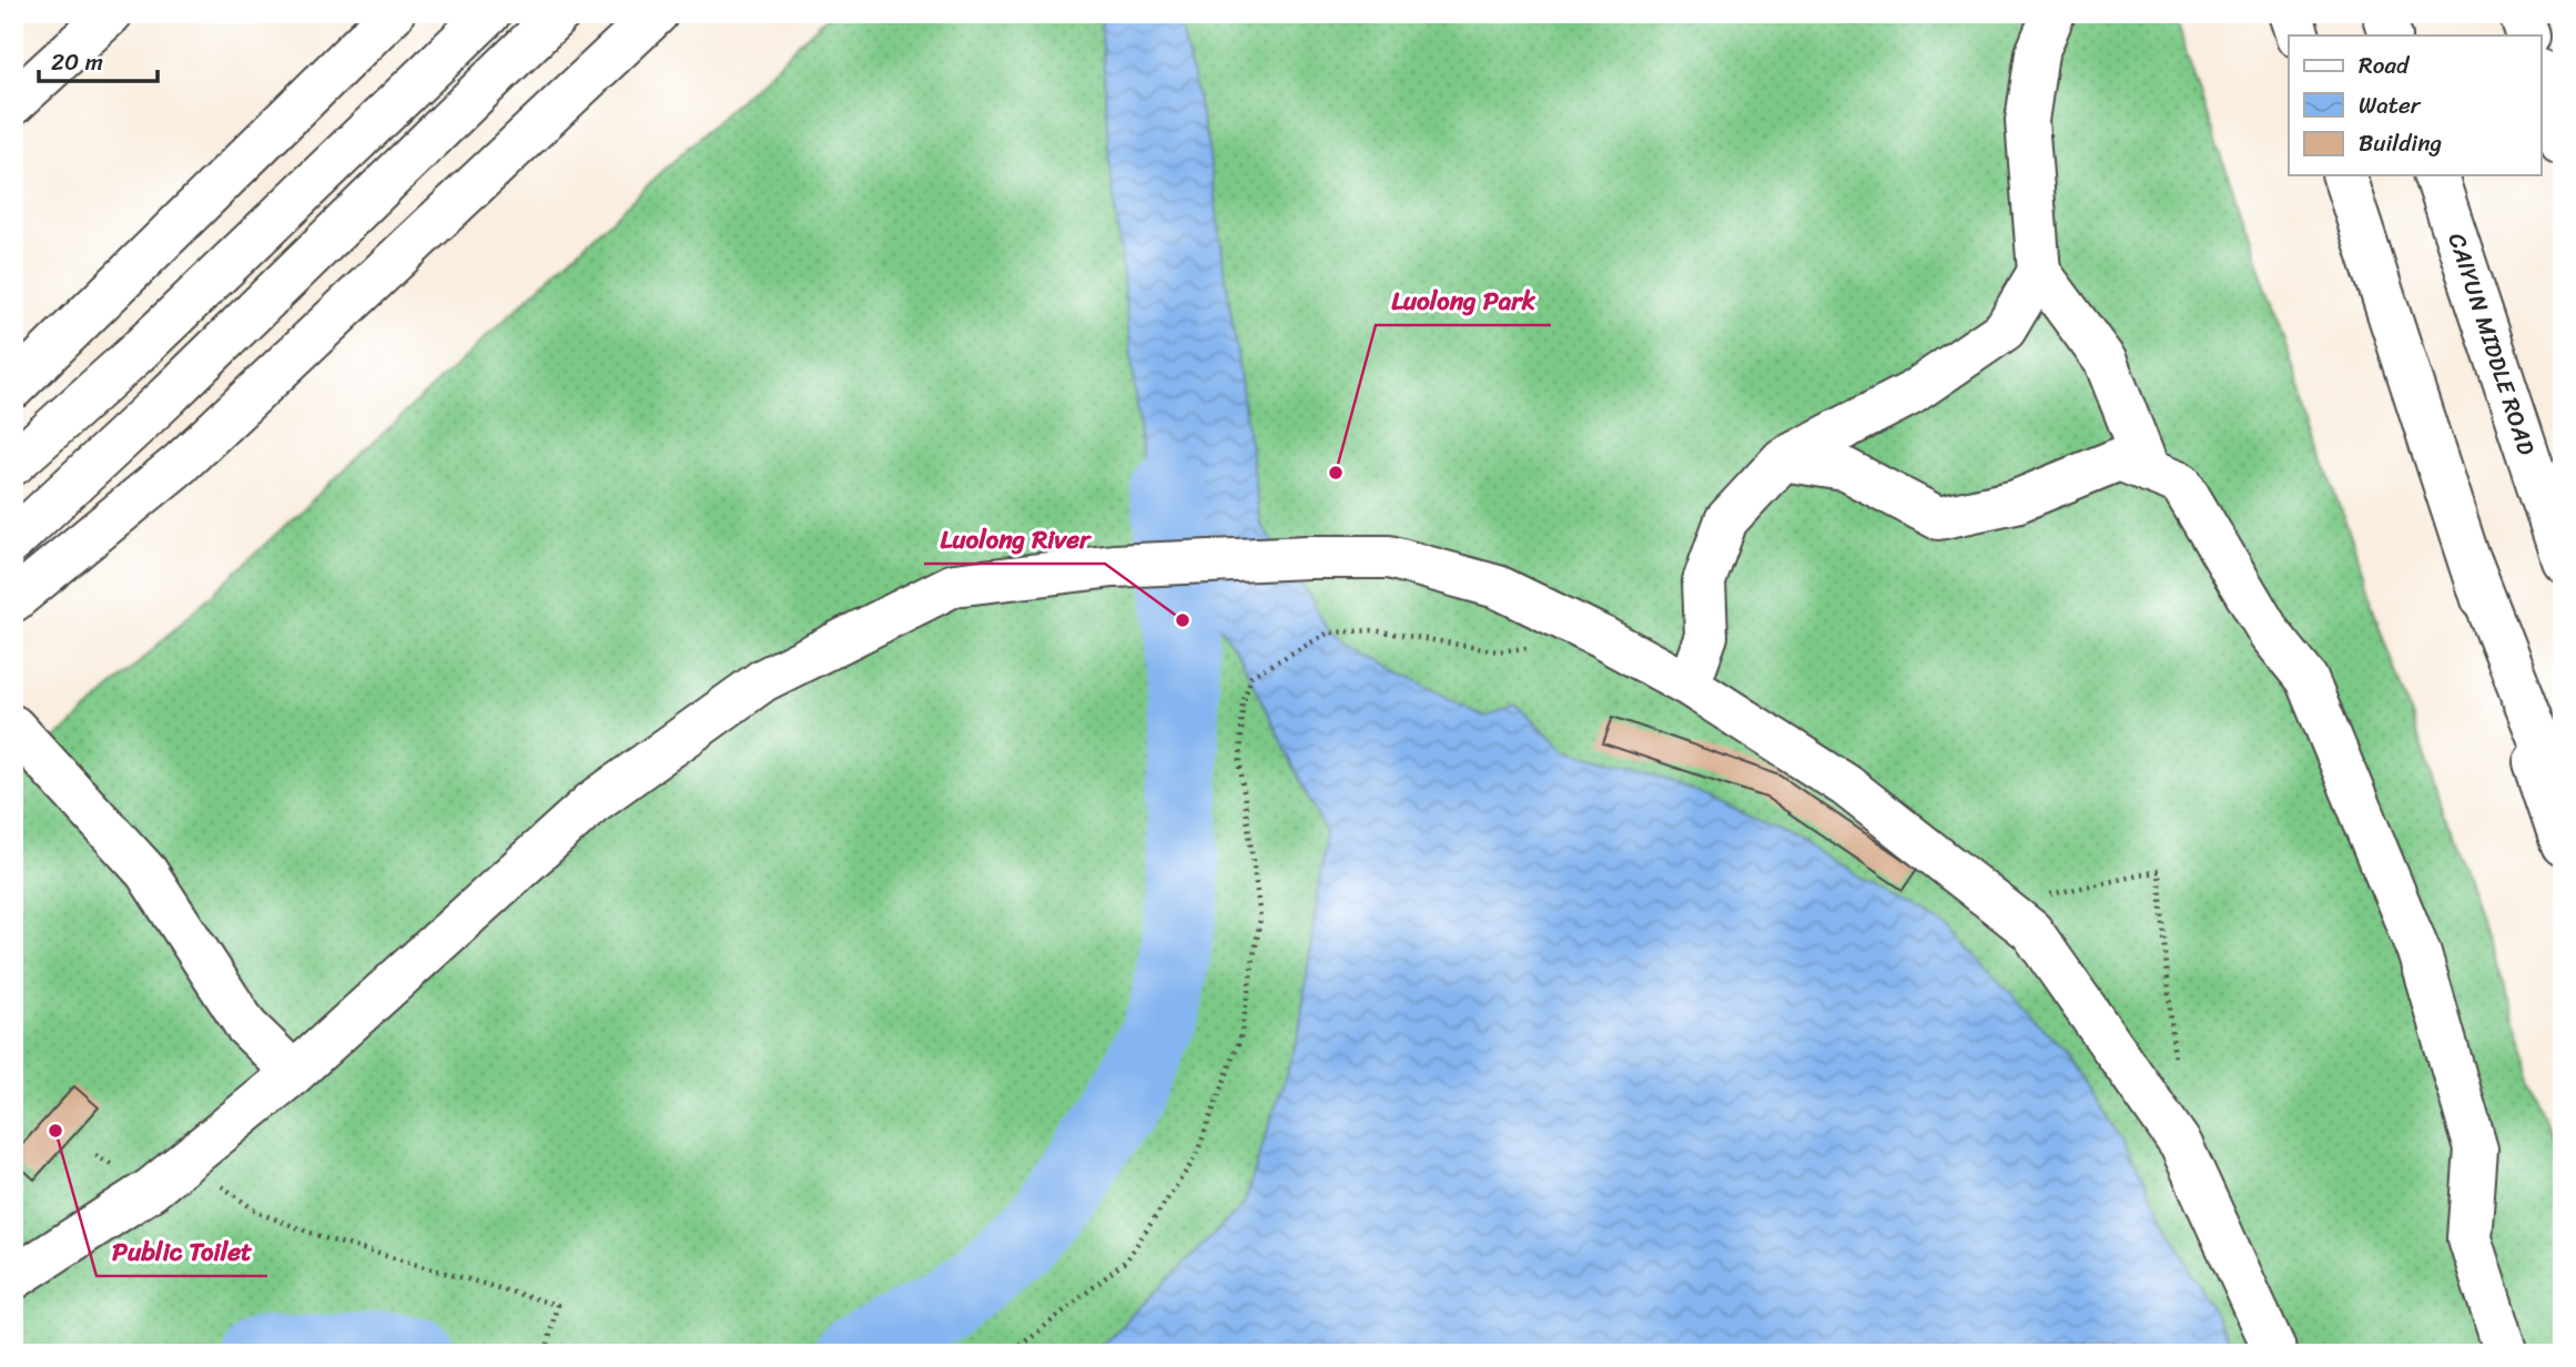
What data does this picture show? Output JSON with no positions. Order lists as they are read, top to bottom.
{
  "streets": {
    "street": ["CAIYUN MIDDLE ROAD"]
  },
  "places": ["Luolong Park", "Luolong River", "Public Toilet"],
  "legend": ["Road", "Water", "Building"],
  "scale_bar": "20 m"
}
